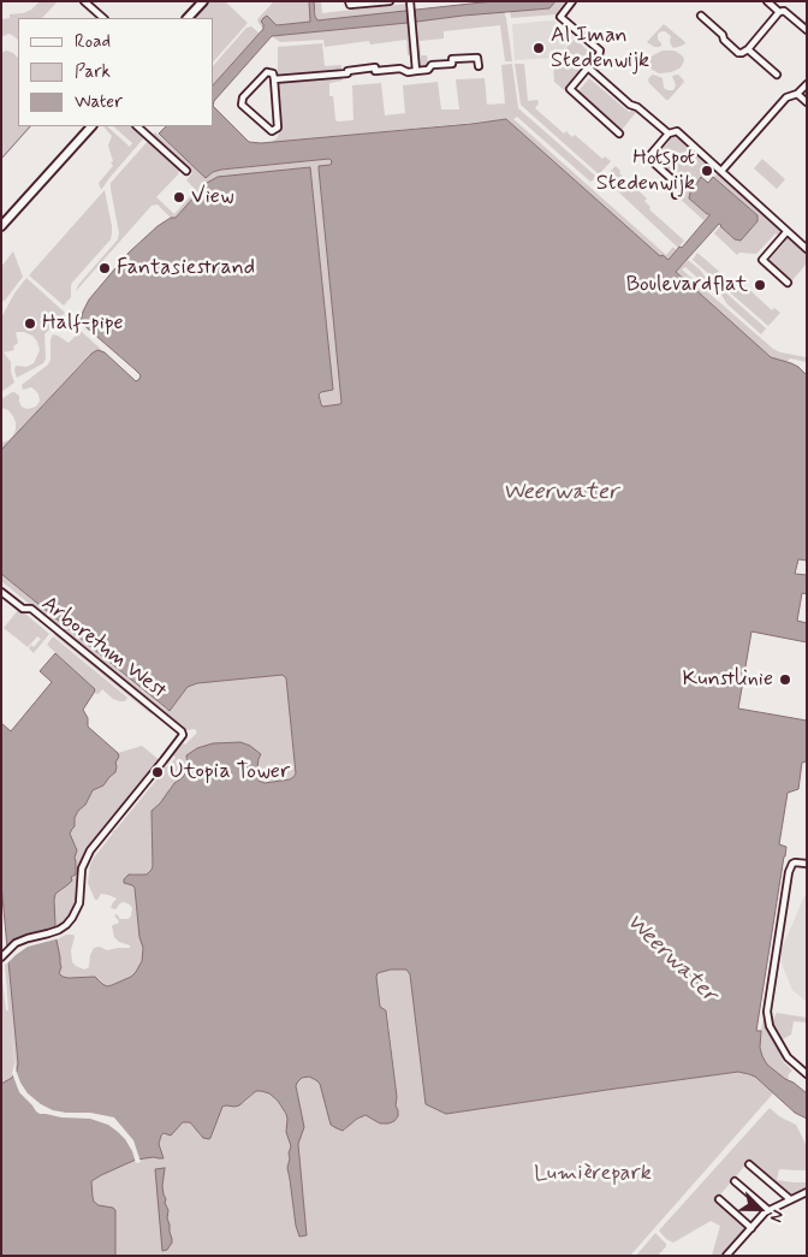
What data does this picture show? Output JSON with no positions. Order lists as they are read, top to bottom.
{
  "streets": {
    "street": ["Arboretum West"]
  },
  "water": ["Weerwater"],
  "parks": ["Lumièrepark"],
  "places": [
    "Al Iman Stedenwijk",
    "Hotspot Stedenwijk",
    "View",
    "Fantasiestrand",
    "Boulevardflat",
    "Half-pipe",
    "Kunstlinie",
    "Utopia Tower"
  ],
  "legend": ["Road", "Park", "Water"],
  "north": "bottom right"
}
